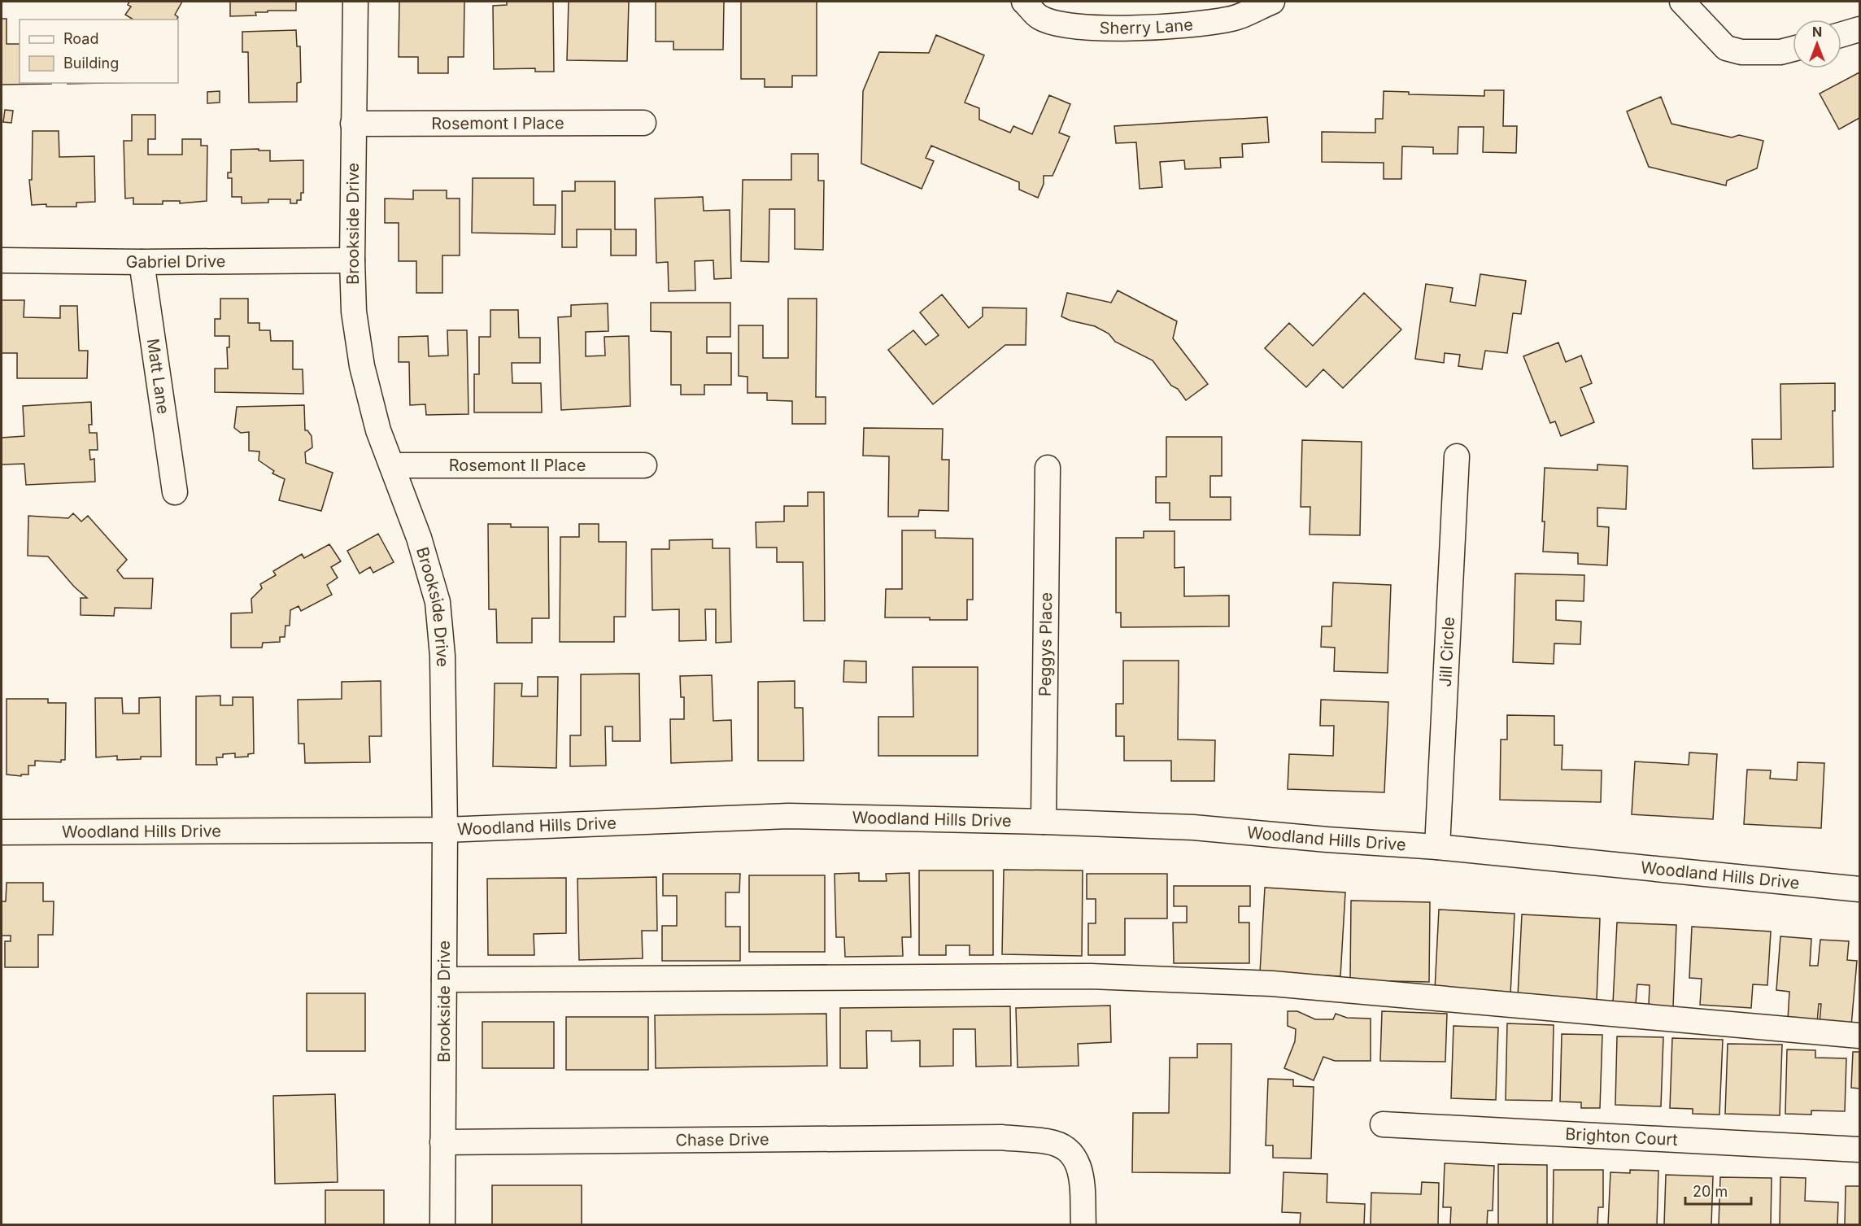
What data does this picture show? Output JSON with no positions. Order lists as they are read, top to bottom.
{
  "streets": {
    "street": [
      "Sherry Lane",
      "Rosemont I Place",
      "Brookside Drive",
      "Gabriel Drive",
      "Matt Lane",
      "Rosemont II Place",
      "Peggys Place",
      "Jill Circle",
      "Woodland Hills Drive",
      "Brighton Court",
      "Chase Drive"
    ]
  },
  "crossings": [
    ["Rosemont I Place", "Brookside Drive"],
    ["Brookside Drive", "Gabriel Drive"],
    ["Brookside Drive", "Rosemont II Place"],
    ["Brookside Drive", "Woodland Hills Drive"],
    ["Brookside Drive", "Chase Drive"],
    ["Gabriel Drive", "Matt Lane"],
    ["Peggys Place", "Woodland Hills Drive"],
    ["Jill Circle", "Woodland Hills Drive"]
  ],
  "legend": ["Road", "Building"],
  "scale_bar": "20 m",
  "north": "top"
}
